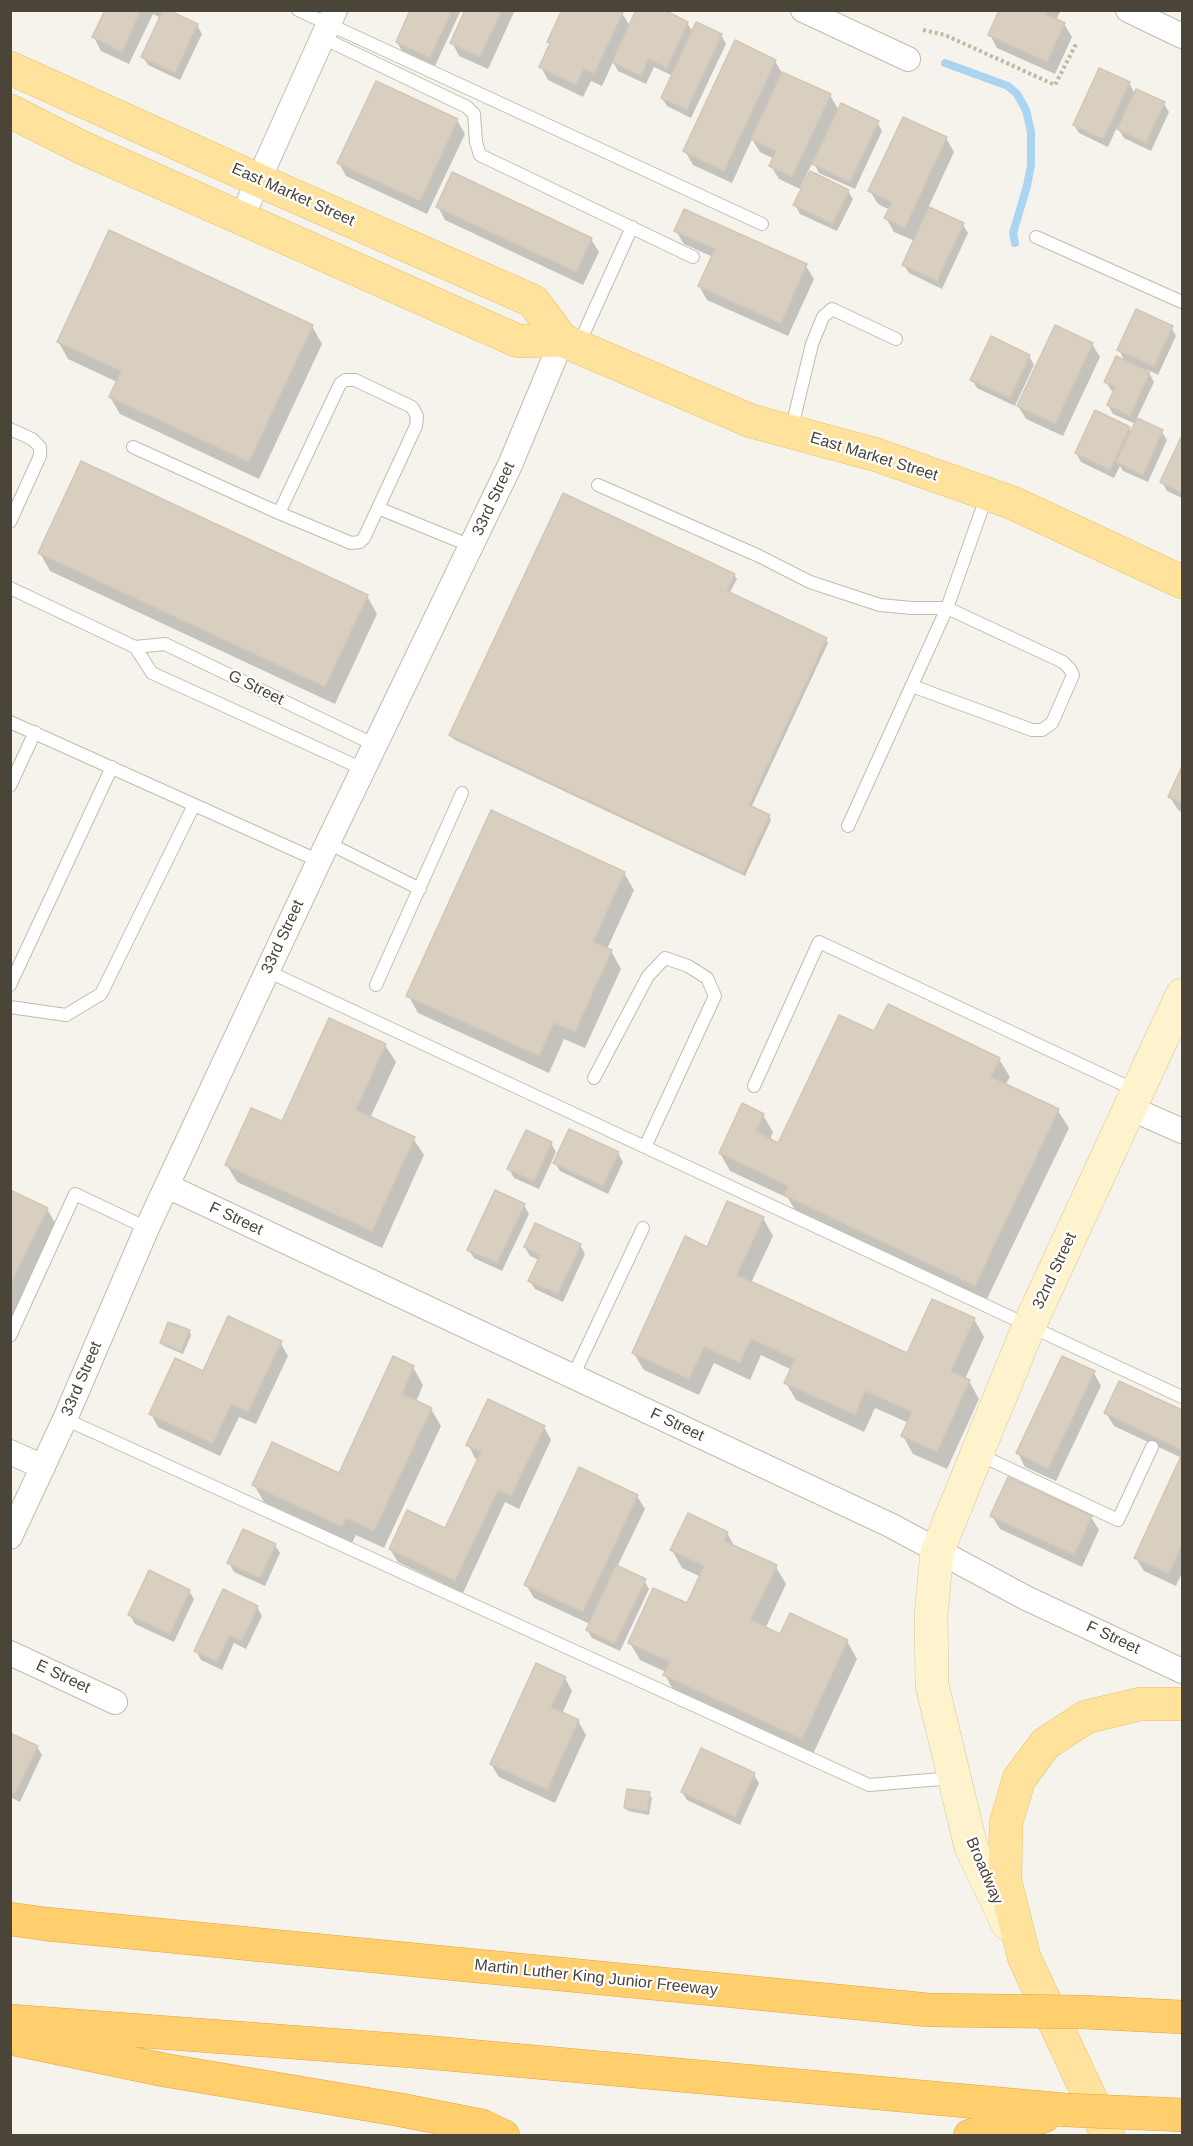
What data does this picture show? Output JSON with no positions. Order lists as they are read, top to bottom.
{
  "streets": {
    "highway": ["Martin Luther King Junior Freeway"],
    "main road": ["East Market Street", "32nd Street", "Broadway"],
    "street": ["33rd Street", "F Street", "E Street"],
    "lane": ["G Street"]
  },
  "crossings": [
    ["East Market Street", "33rd Street"],
    ["33rd Street", "G Street"],
    ["33rd Street", "F Street"],
    ["F Street", "32nd Street"],
    ["F Street", "Broadway"],
    ["32nd Street", "Broadway"]
  ]
}
